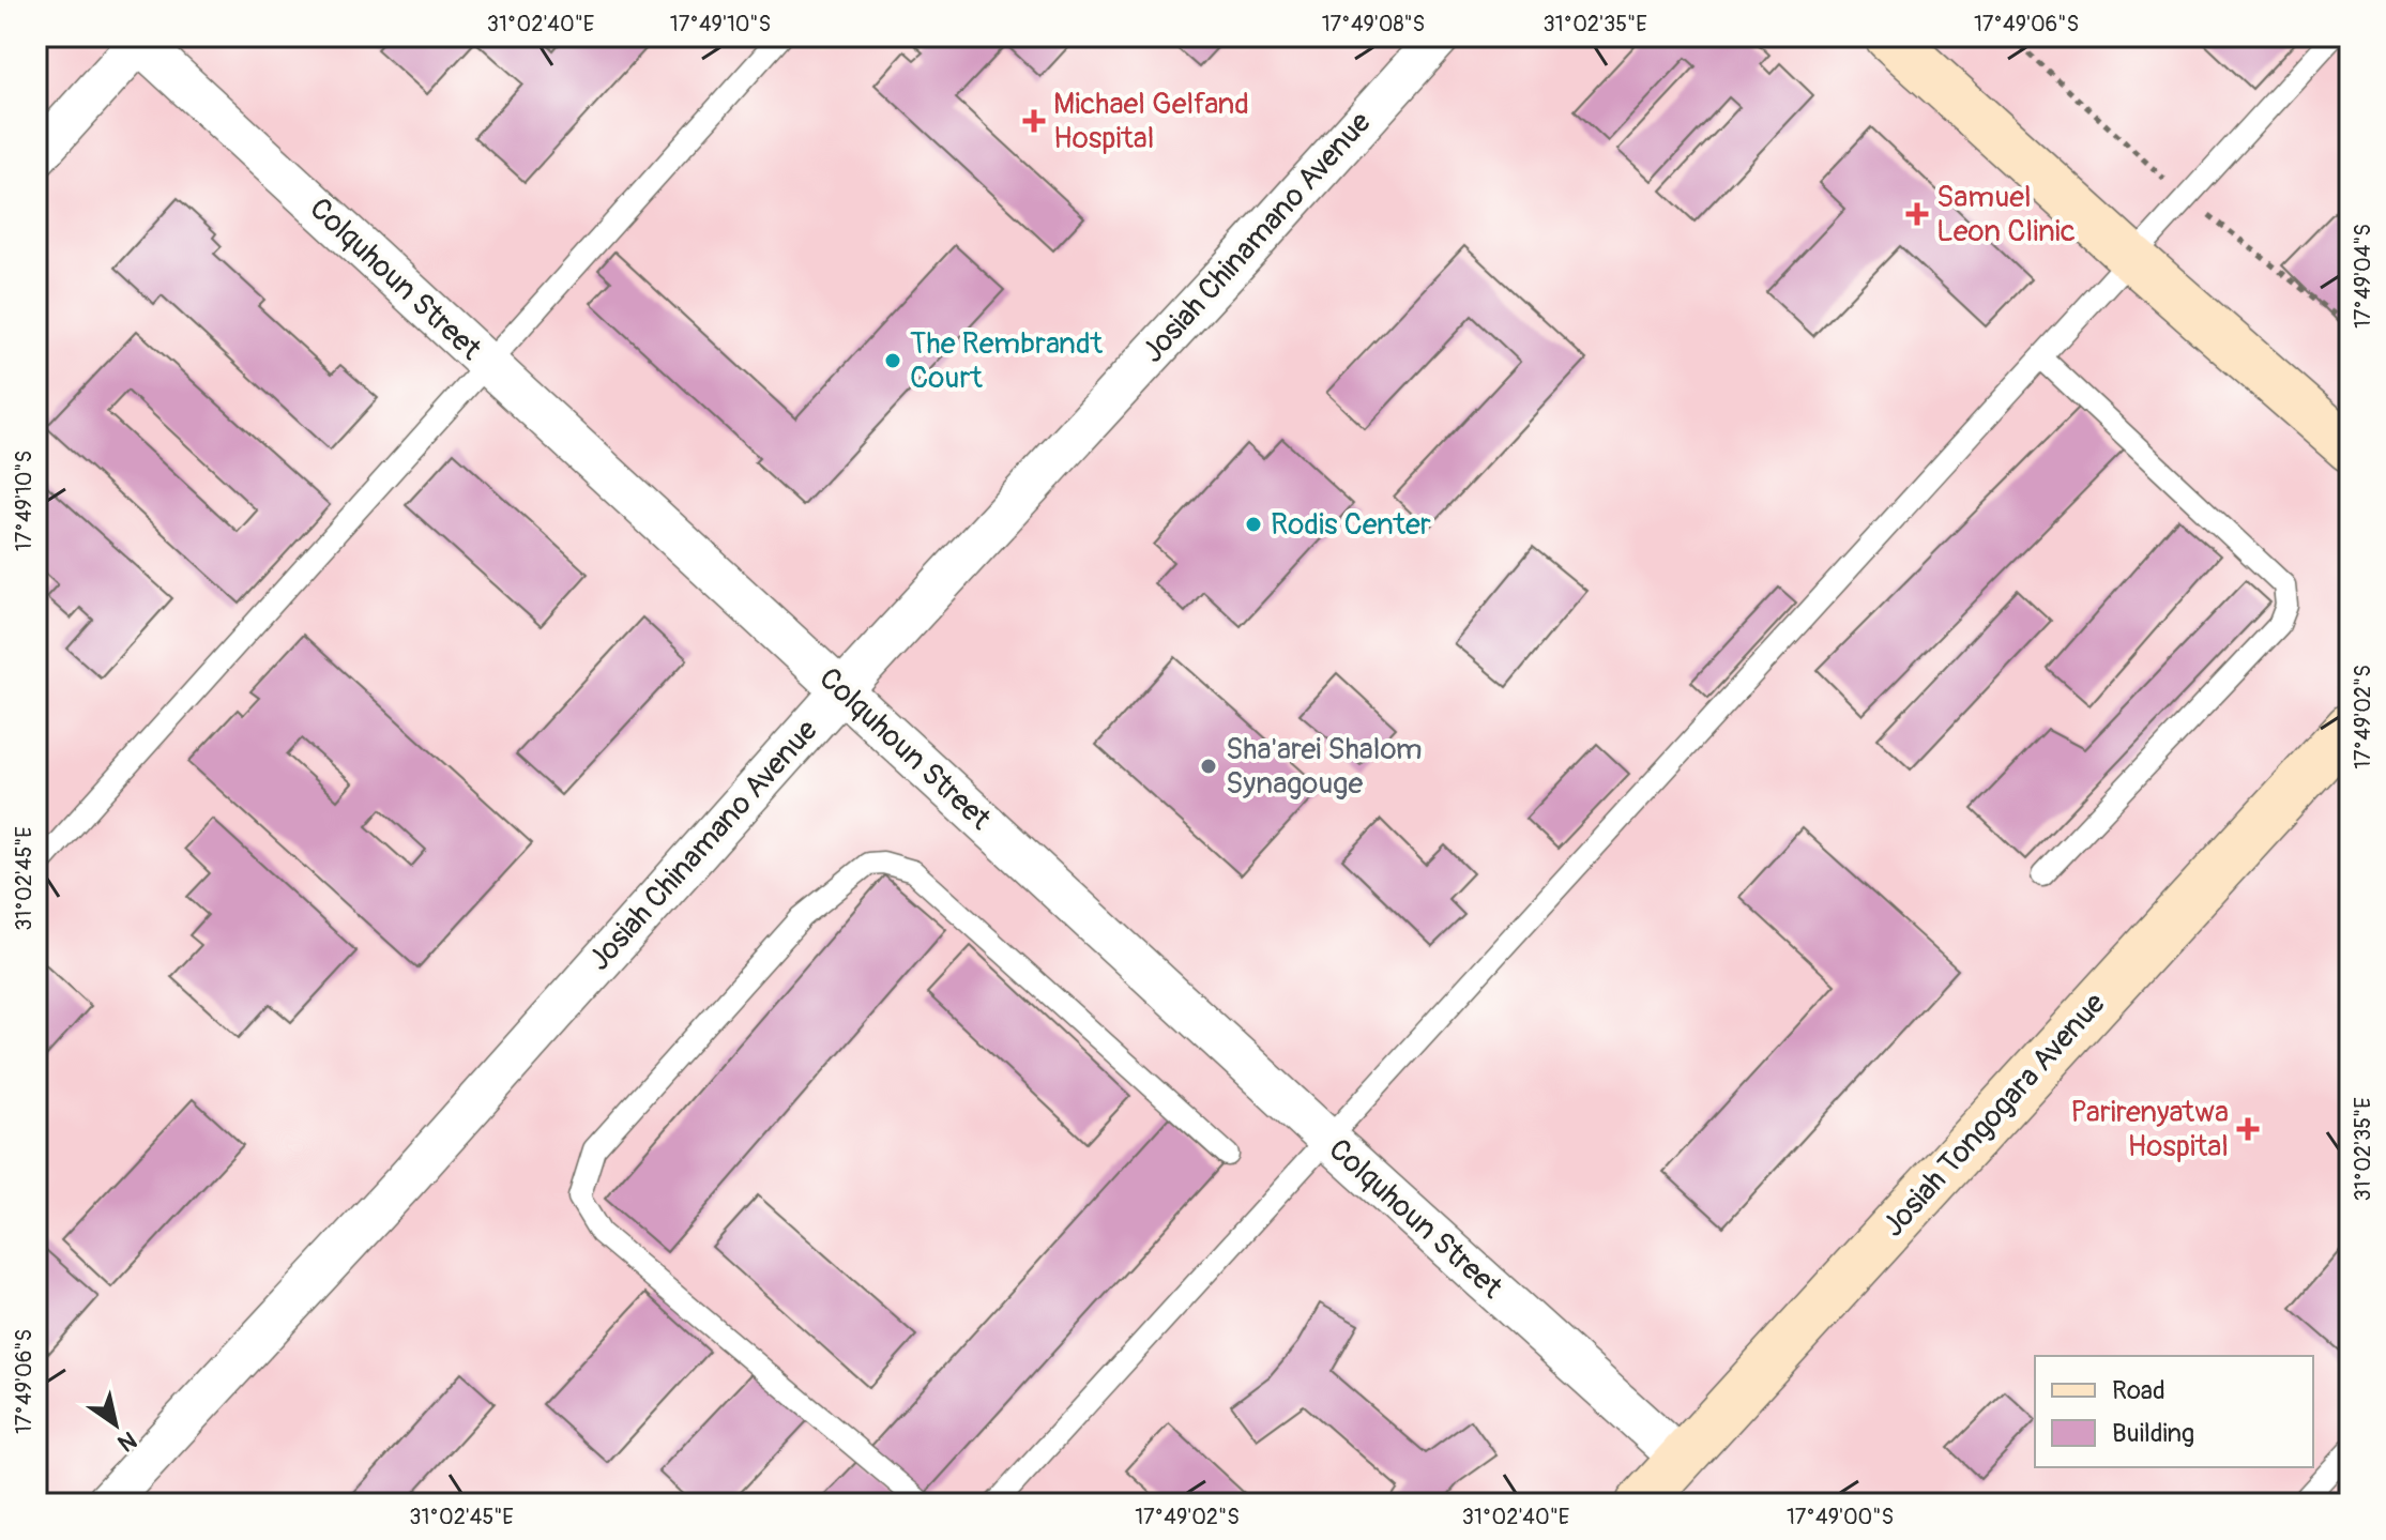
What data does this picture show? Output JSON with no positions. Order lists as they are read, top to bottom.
{
  "streets": {
    "main road": ["Josiah Tongogara Avenue"],
    "street": ["Josiah Chinamano Avenue", "Colquhoun Street"]
  },
  "crossings": [
    ["Josiah Chinamano Avenue", "Colquhoun Street"],
    ["Colquhoun Street", "Josiah Tongogara Avenue"]
  ],
  "places": {
    "health": ["Michael Gelfand Hospital", "Samuel Leon Clinic", "Parirenyatwa Hospital"],
    "other": ["The Rembrandt Court", "Rodis Center", "Sha'arei Shalom Synagouge"]
  },
  "legend": ["Road", "Building"],
  "north": "bottom right",
  "coordinates": [
    "31°02'40\"E",
    "17°49'10\"S",
    "17°49'08\"S",
    "31°02'35\"E",
    "17°49'06\"S",
    "17°49'04\"S",
    "17°49'02\"S",
    "31°02'45\"E",
    "17°49'00\"S"
  ]
}
